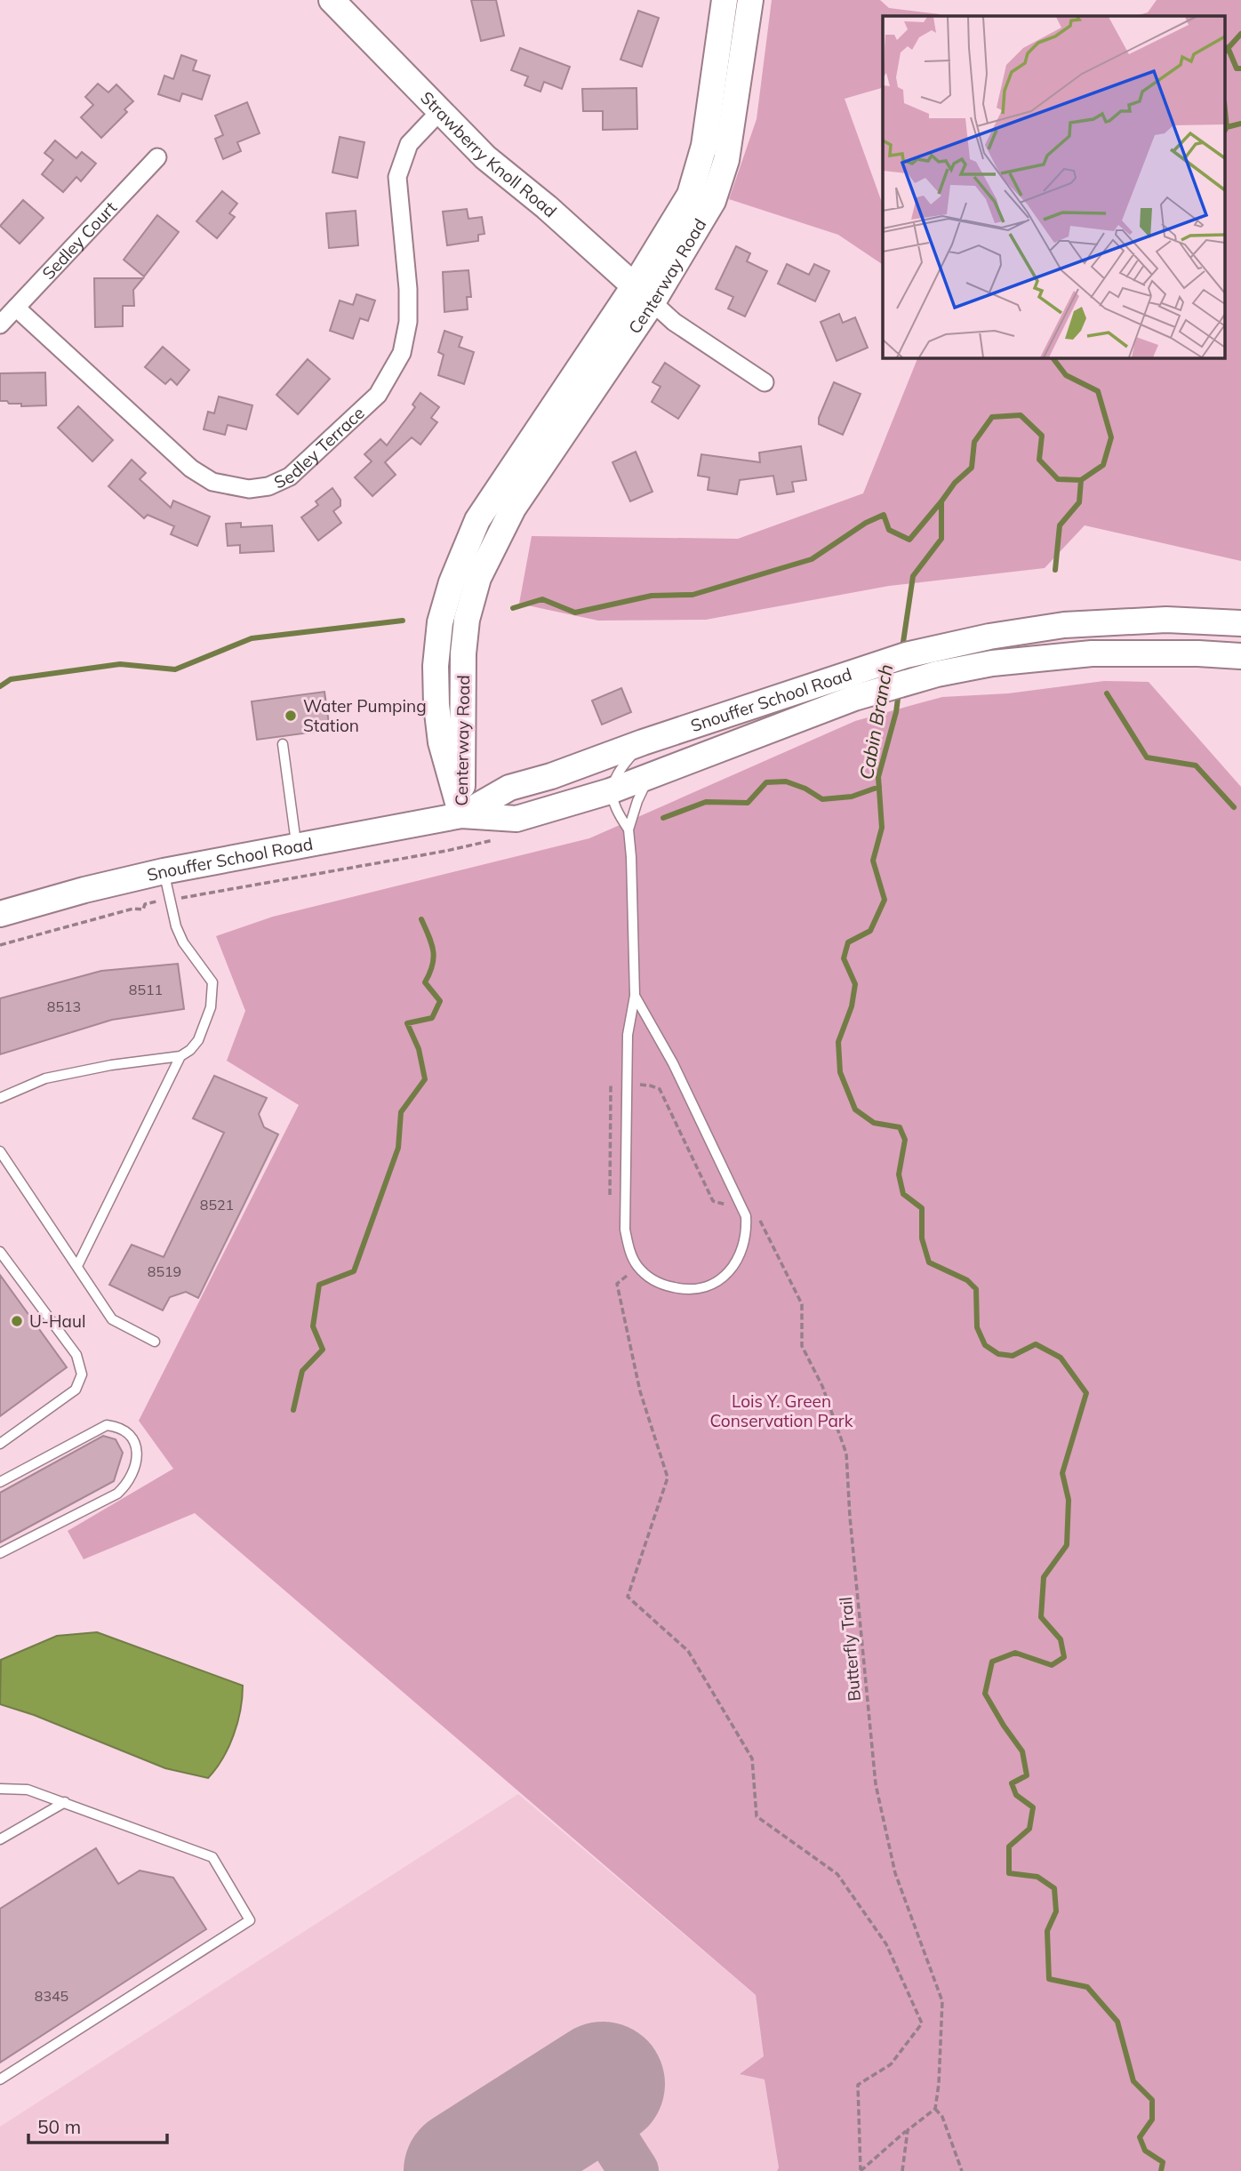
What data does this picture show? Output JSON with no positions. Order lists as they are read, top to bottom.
{
  "streets": {
    "main road": ["Strawberry Knoll Road", "Centerway Road", "Snouffer School Road"],
    "street": ["Sedley Court", "Sedley Terrace"],
    "path": ["Butterfly Trail"]
  },
  "crossings": [
    ["Strawberry Knoll Road", "Centerway Road"],
    ["Strawberry Knoll Road", "Sedley Terrace"],
    ["Sedley Court", "Sedley Terrace"],
    ["Centerway Road", "Snouffer School Road"]
  ],
  "water": ["Cabin Branch"],
  "parks": ["Lois Y. Green Conservation Park"],
  "places": ["Water Pumping Station", "U-Haul"],
  "house_numbers": [
    "8511",
    "8513",
    "8521",
    "8519",
    "8345"
  ],
  "scale_bar": "50 m"
}
